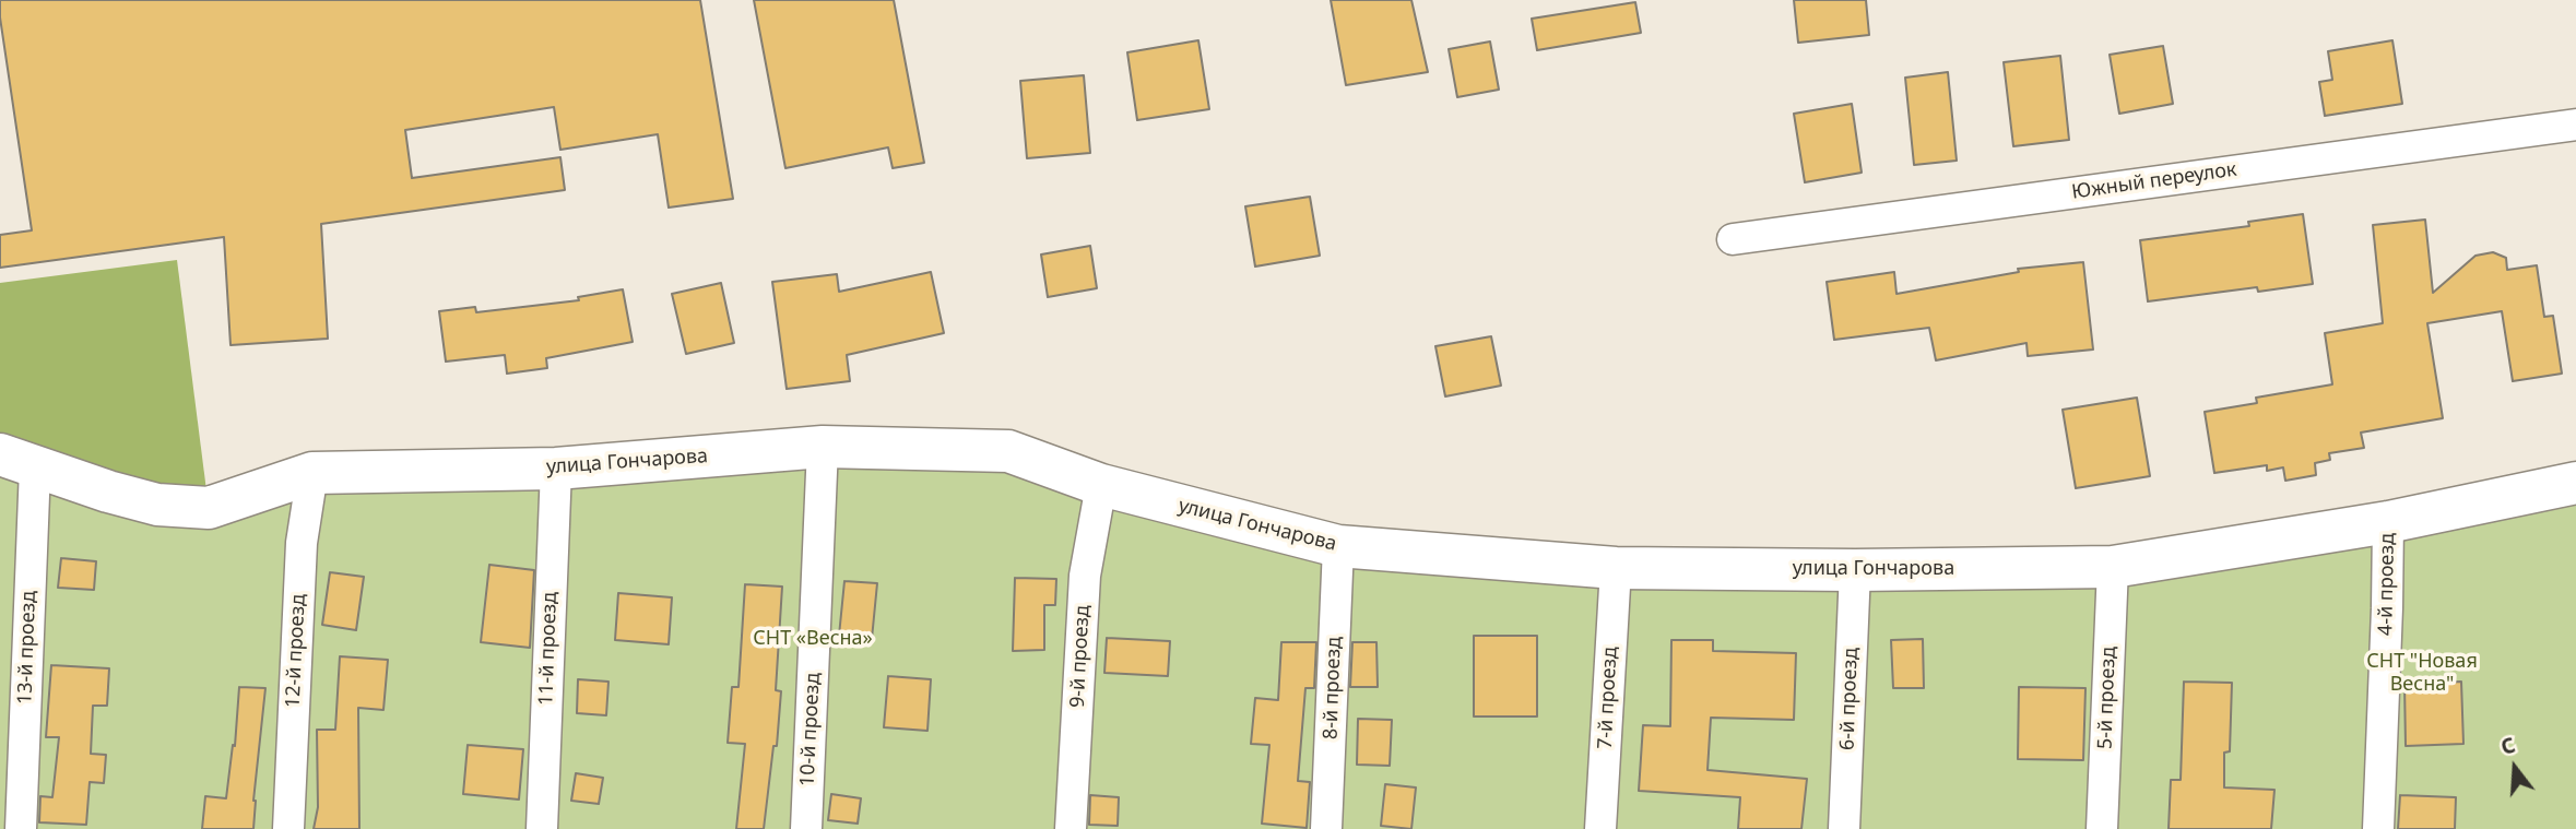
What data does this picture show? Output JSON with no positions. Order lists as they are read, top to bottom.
{
  "streets": {
    "street": [
      "Южный переулок",
      "улица Гончарова",
      "4-й проезд",
      "13-й проезд",
      "11-й проезд",
      "12-й проезд",
      "9-й проезд",
      "8-й проезд",
      "7-й проезд",
      "5-й проезд",
      "6-й проезд",
      "10-й проезд"
    ]
  },
  "crossings": [
    ["улица Гончарова", "4-й проезд"],
    ["улица Гончарова", "13-й проезд"],
    ["улица Гончарова", "11-й проезд"],
    ["улица Гончарова", "12-й проезд"],
    ["улица Гончарова", "9-й проезд"],
    ["улица Гончарова", "8-й проезд"],
    ["улица Гончарова", "7-й проезд"],
    ["улица Гончарова", "5-й проезд"],
    ["улица Гончарова", "6-й проезд"],
    ["улица Гончарова", "10-й проезд"]
  ],
  "parks": ["СНТ «Весна»", "СНТ \"Новая Весна\""],
  "north": "top"
}
